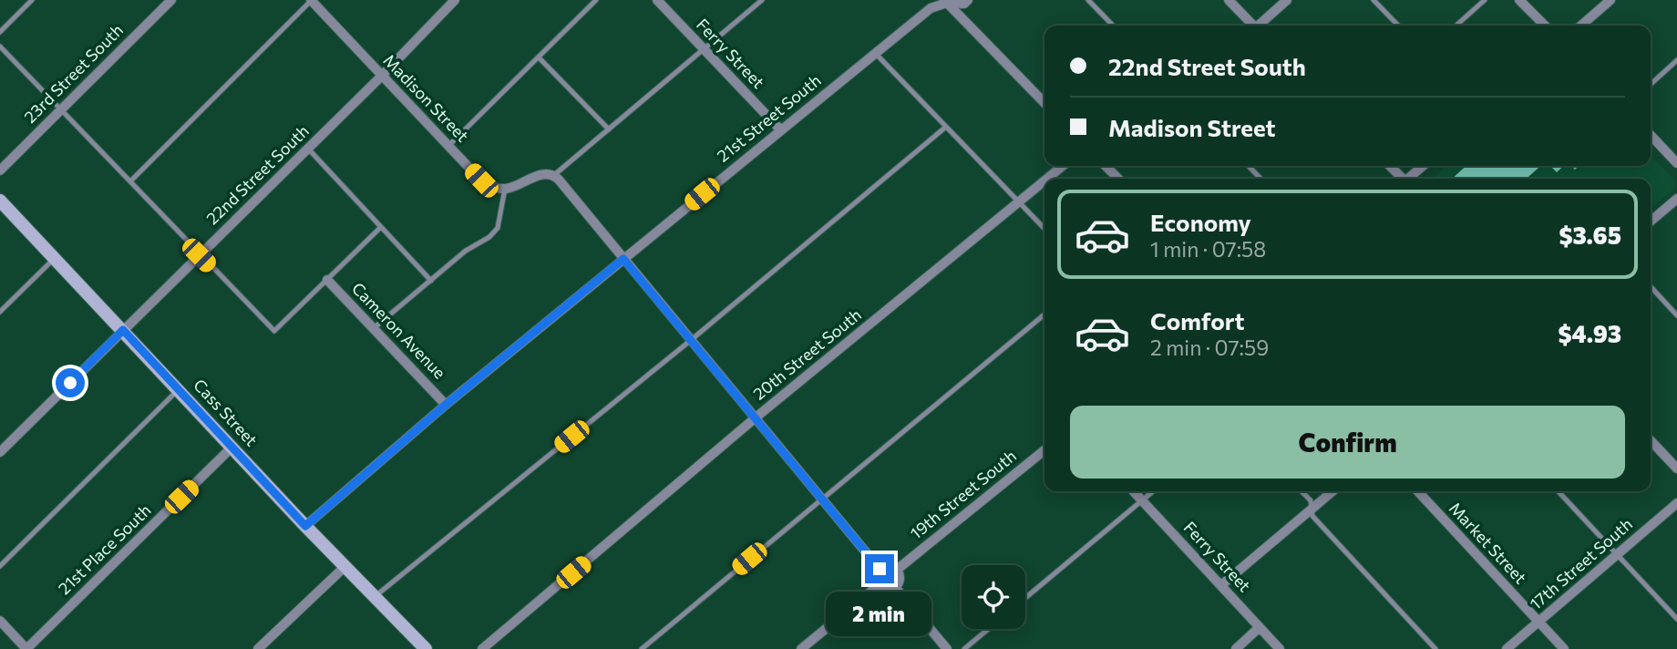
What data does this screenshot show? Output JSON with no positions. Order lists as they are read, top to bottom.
{
  "streets": {
    "street": [
      "Ferry Street",
      "23rd Street South",
      "Madison Street",
      "21st Street South",
      "22nd Street South",
      "Cameron Avenue",
      "20th Street South",
      "Cass Street",
      "19th Street South",
      "Market Street",
      "21st Place South",
      "17th Street South"
    ]
  },
  "crossings": [
    ["Ferry Street", "21st Street South"],
    ["Madison Street", "22nd Street South"],
    ["21st Street South", "Cameron Avenue"],
    ["21st Street South", "Cass Street"],
    ["22nd Street South", "Cass Street"],
    ["Cass Street", "21st Place South"],
    ["Market Street", "17th Street South"]
  ],
  "page": {
    "banner": ["22nd Street South", "Madison Street"],
    "list": [
      {
        "name": "Economy",
        "note": "1 min · 07:58",
        "value": "$3.65"
      },
      {
        "name": "Comfort",
        "note": "2 min · 07:59",
        "value": "$4.93"
      }
    ],
    "buttons": "Confirm",
    "bubble": "2 min"
  }
}
